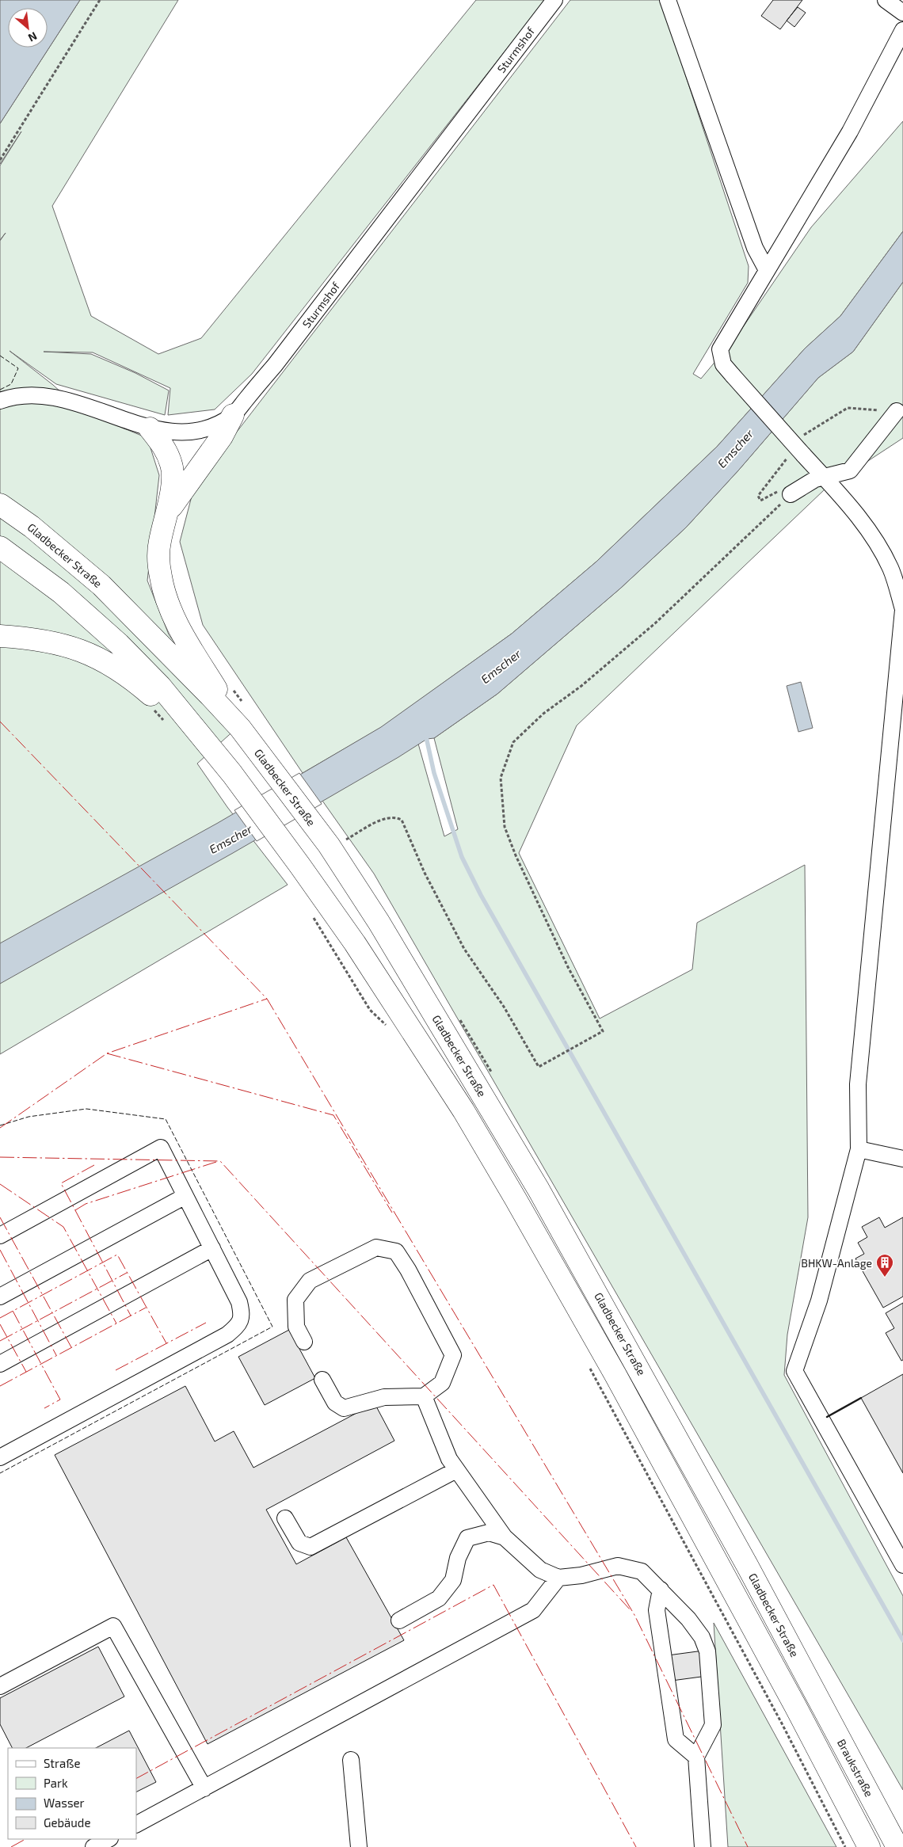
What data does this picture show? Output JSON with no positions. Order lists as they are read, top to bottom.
{
  "streets": {
    "highway": ["Gladbecker Straße", "Braukstraße"],
    "street": ["Sturmshof"]
  },
  "crossings": [
    ["Gladbecker Straße", "Braukstraße"]
  ],
  "water": ["Emscher"],
  "places": {
    "building": ["BHKW-Anlage"]
  },
  "legend": [
    "Straße",
    "Park",
    "Wasser",
    "Gebäude"
  ],
  "north": "bottom right"
}
